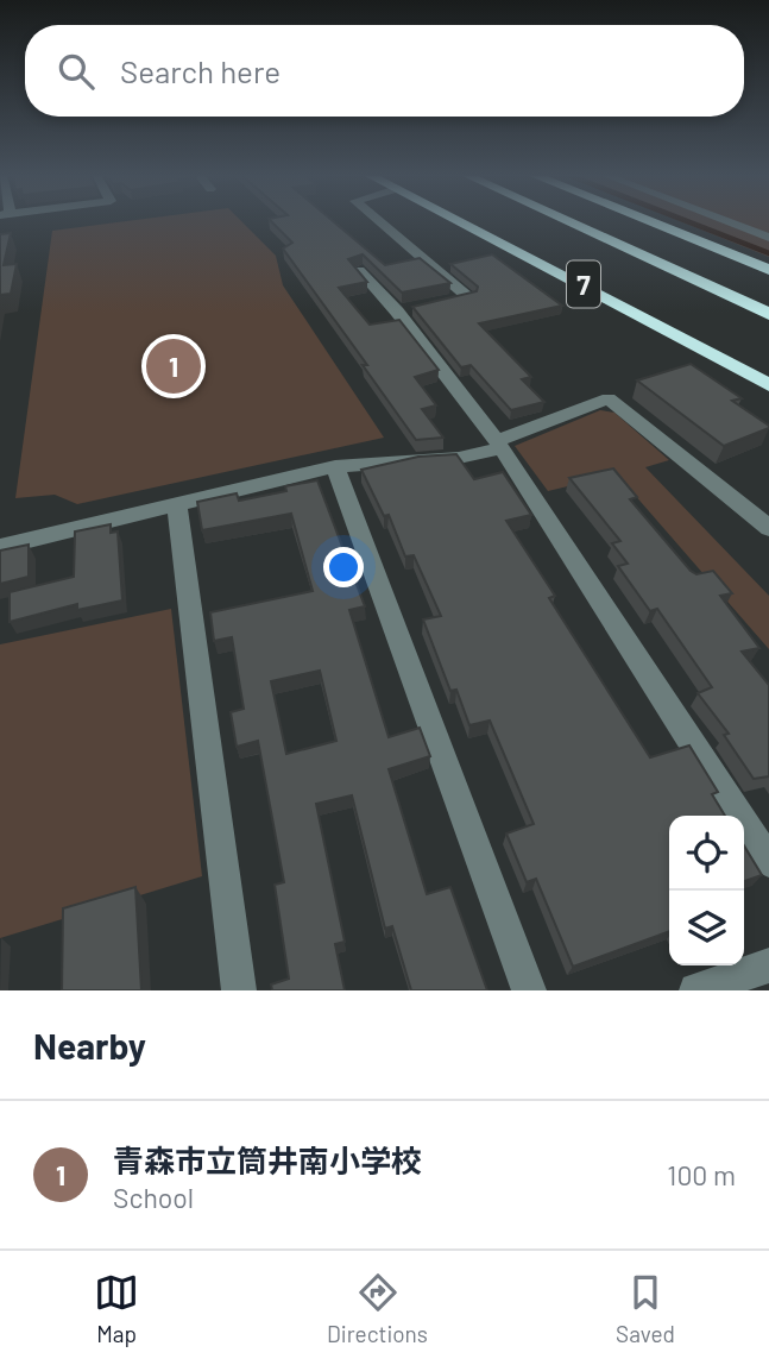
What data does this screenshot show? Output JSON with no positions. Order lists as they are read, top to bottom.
{
  "streets": {
    "highway": ["7"]
  },
  "page": {
    "search": "Search here",
    "pins": "1",
    "heading": "Nearby",
    "list": [
      {
        "mark": "1",
        "name": "青森市立筒井南小学校",
        "note": "School",
        "value": "100 m"
      }
    ],
    "nav": ["Map", "Directions", "Saved"]
  }
}
